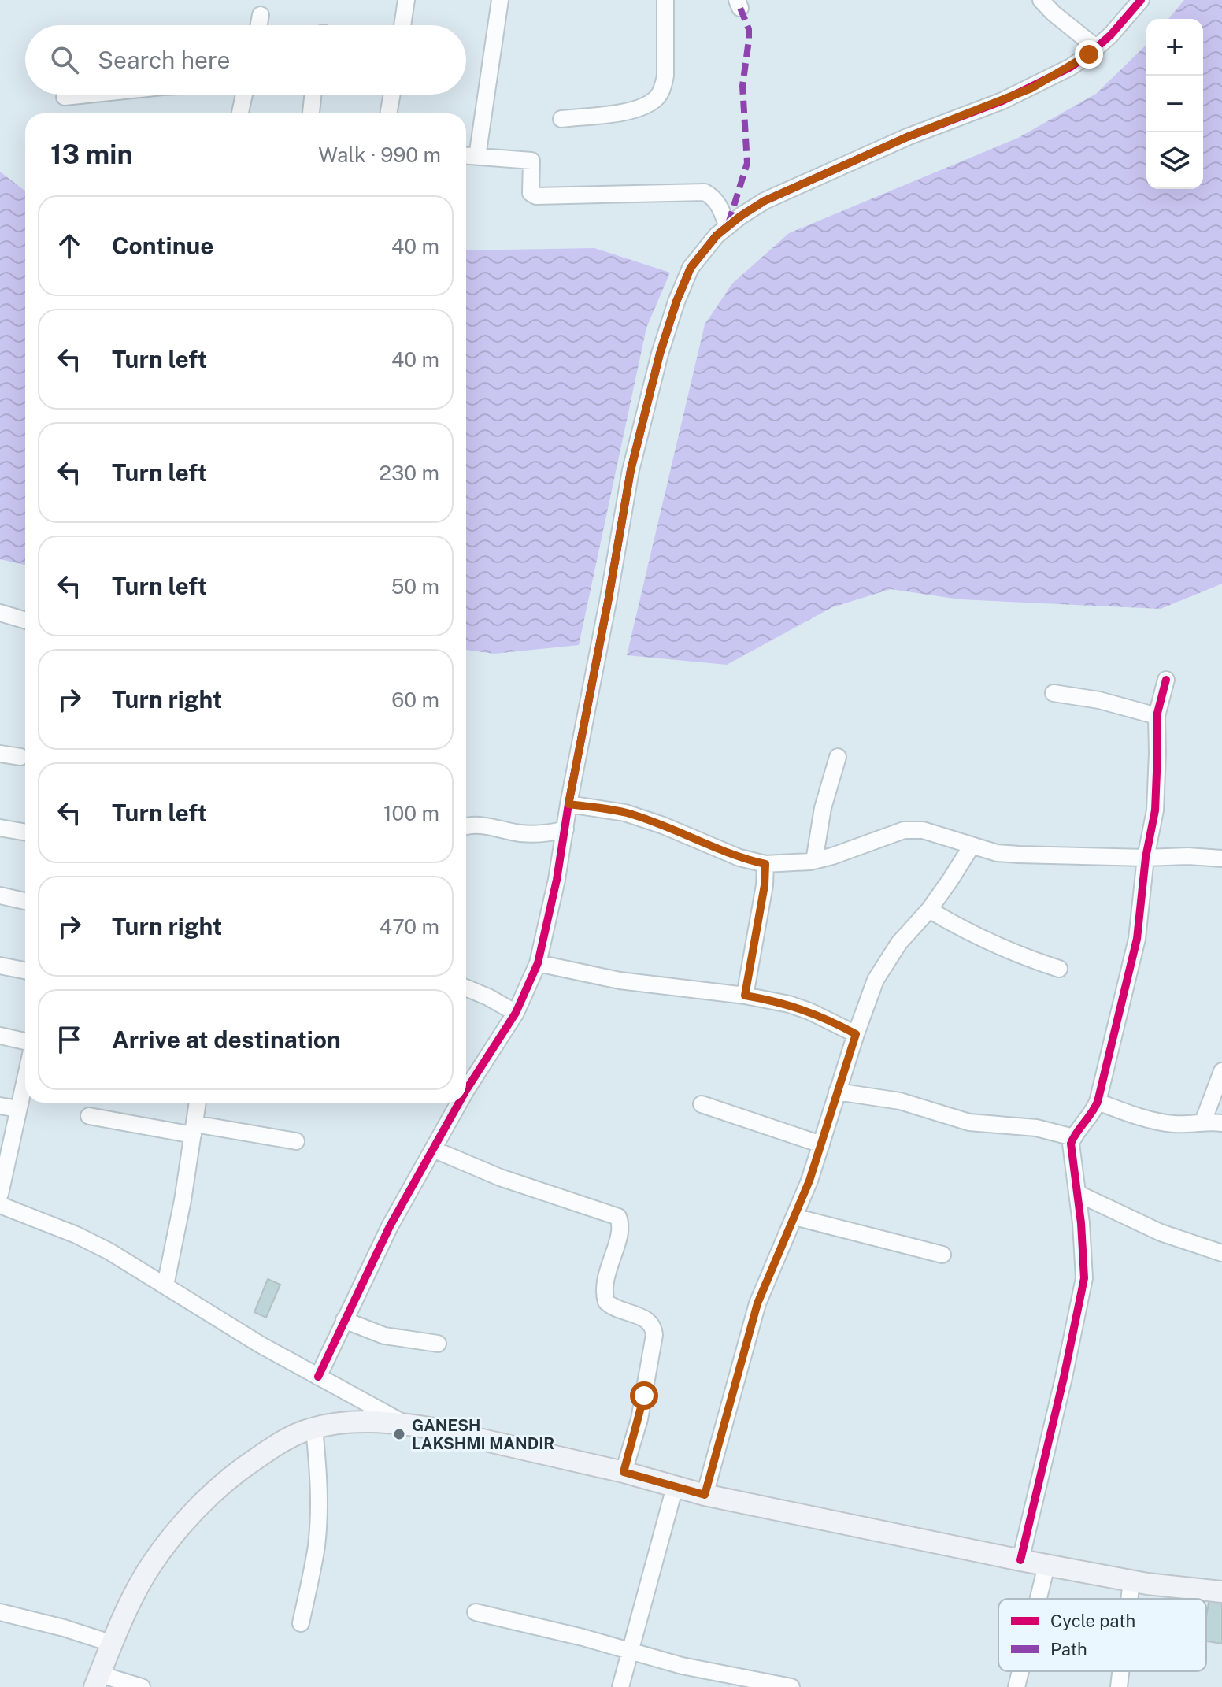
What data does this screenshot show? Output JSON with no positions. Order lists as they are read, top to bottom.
{
  "places": ["GANESH LAKSHMI MANDIR"],
  "legend": ["Cycle path", "Path"],
  "page": {
    "map_buttons": ["+", "−"],
    "search": "Search here",
    "heading": ["13 min", "Walk · 990 m"],
    "list": [
      ["Continue", "40 m"],
      ["Turn left", "40 m"],
      ["Turn left", "230 m"],
      ["Turn left", "50 m"],
      ["Turn right", "60 m"],
      ["Turn left", "100 m"],
      ["Turn right", "470 m"],
      "Arrive at destination"
    ]
  }
}
